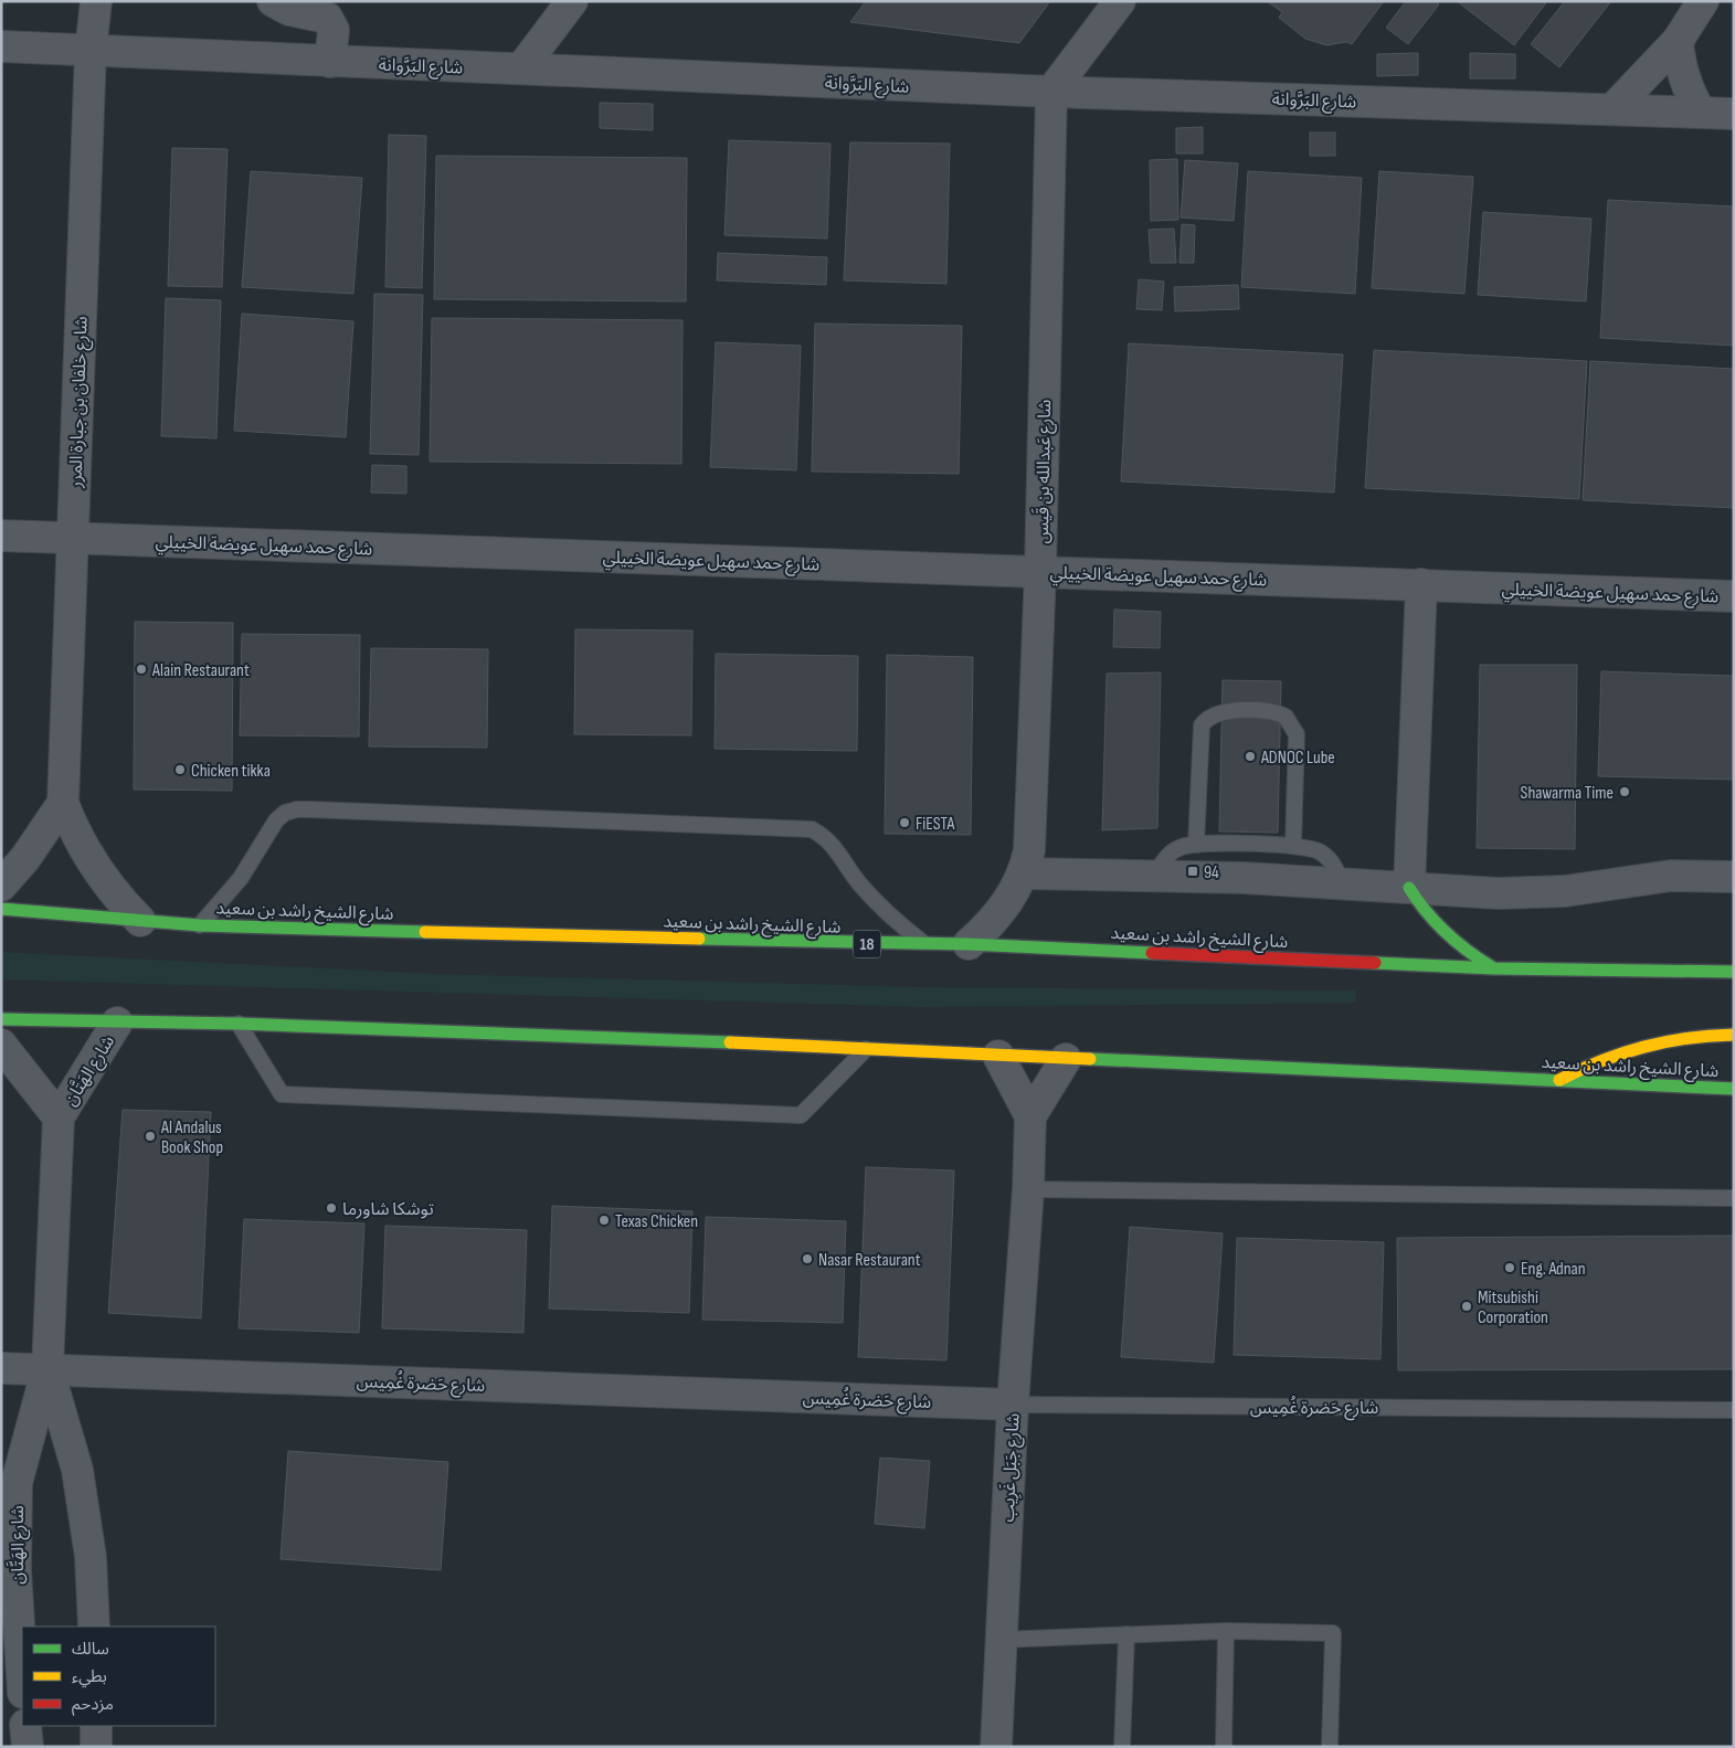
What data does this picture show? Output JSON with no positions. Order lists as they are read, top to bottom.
{
  "streets": {
    "main road": ["شارع الشيخ راشد بن سعيد", "18"],
    "street": [
      "شارع البَرَّوانة",
      "شارع خلفان بن جبارة المرر",
      "شارع عَبدالله بن قَيس",
      "شارع حمد سهيل عويضة الخييلي",
      "شارع الهَتَّان",
      "شارع حَضرة غُمِيس",
      "شارع جَبَل غَرِيب"
    ]
  },
  "crossings": [
    ["شارع البَرَّوانة", "شارع خلفان بن جبارة المرر"],
    ["شارع البَرَّوانة", "شارع عَبدالله بن قَيس"],
    ["شارع خلفان بن جبارة المرر", "شارع حمد سهيل عويضة الخييلي"],
    ["شارع خلفان بن جبارة المرر", "شارع الشيخ راشد بن سعيد"],
    ["شارع عَبدالله بن قَيس", "شارع حمد سهيل عويضة الخييلي"],
    ["شارع عَبدالله بن قَيس", "شارع الشيخ راشد بن سعيد"],
    ["شارع الشيخ راشد بن سعيد", "شارع الهَتَّان"],
    ["شارع الهَتَّان", "شارع حَضرة غُمِيس"],
    ["شارع حَضرة غُمِيس", "شارع جَبَل غَرِيب"]
  ],
  "places": {
    "other": [
      "Alain Restaurant",
      "ADNOC Lube",
      "Chicken tikka",
      "Shawarma Time",
      "FiESTA",
      "Al Andalus Book Shop",
      "توشكا شاورما",
      "Texas Chicken",
      "Nasar Restaurant",
      "Eng. Adnan",
      "Mitsubishi Corporation"
    ],
    "transit": ["94"]
  },
  "legend": ["سالك", "بطيء", "مزدحم"]
}
